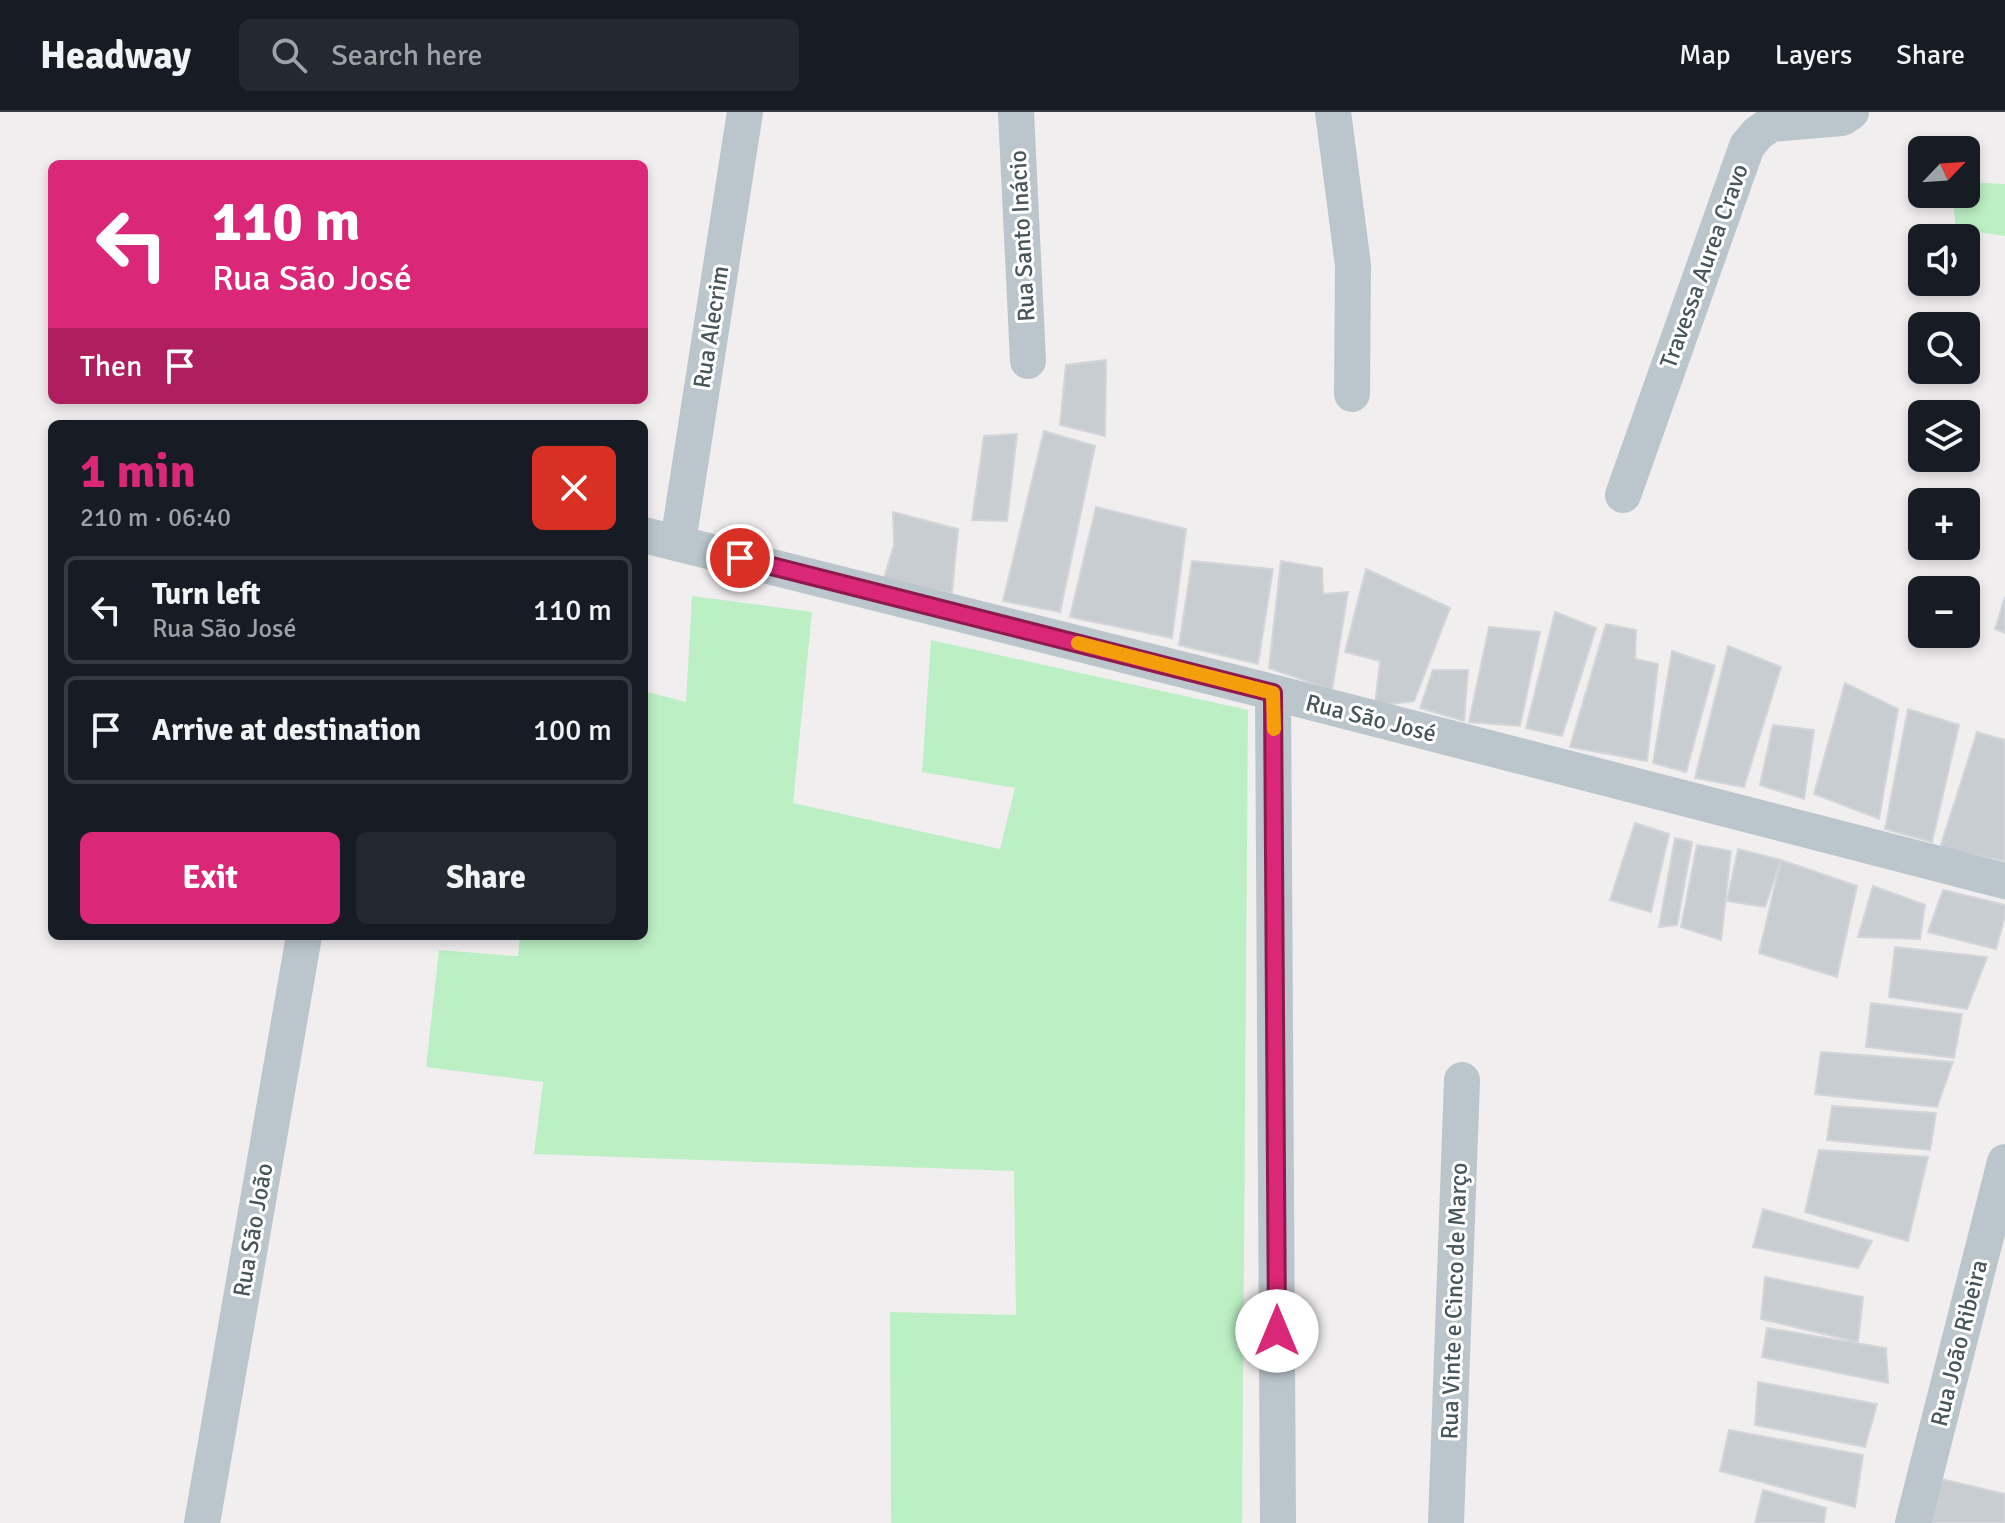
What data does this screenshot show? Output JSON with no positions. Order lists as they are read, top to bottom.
{
  "streets": {
    "street": [
      "Rua Santo Inácio",
      "Travessa Aurea Cravo",
      "Rua Alecrim",
      "Rua São José",
      "Rua São João",
      "Rua Vinte e Cinco de Março",
      "Rua João Ribeira"
    ]
  },
  "crossings": [
    ["Rua Alecrim", "Rua São José"]
  ],
  "north": "top right",
  "page": {
    "header": "Headway",
    "search": "Search here",
    "nav": ["Map", "Layers", "Share"],
    "map_buttons": ["+", "−"],
    "turn": ["110 m", "Rua São José"],
    "then": "Then",
    "heading": ["1 min", "210 m · 06:40"],
    "list": [
      {
        "name": "Turn left",
        "note": "Rua São José",
        "value": "110 m"
      },
      {
        "name": "Arrive at destination",
        "value": "100 m"
      }
    ],
    "buttons": ["Exit", "Share"]
  }
}
